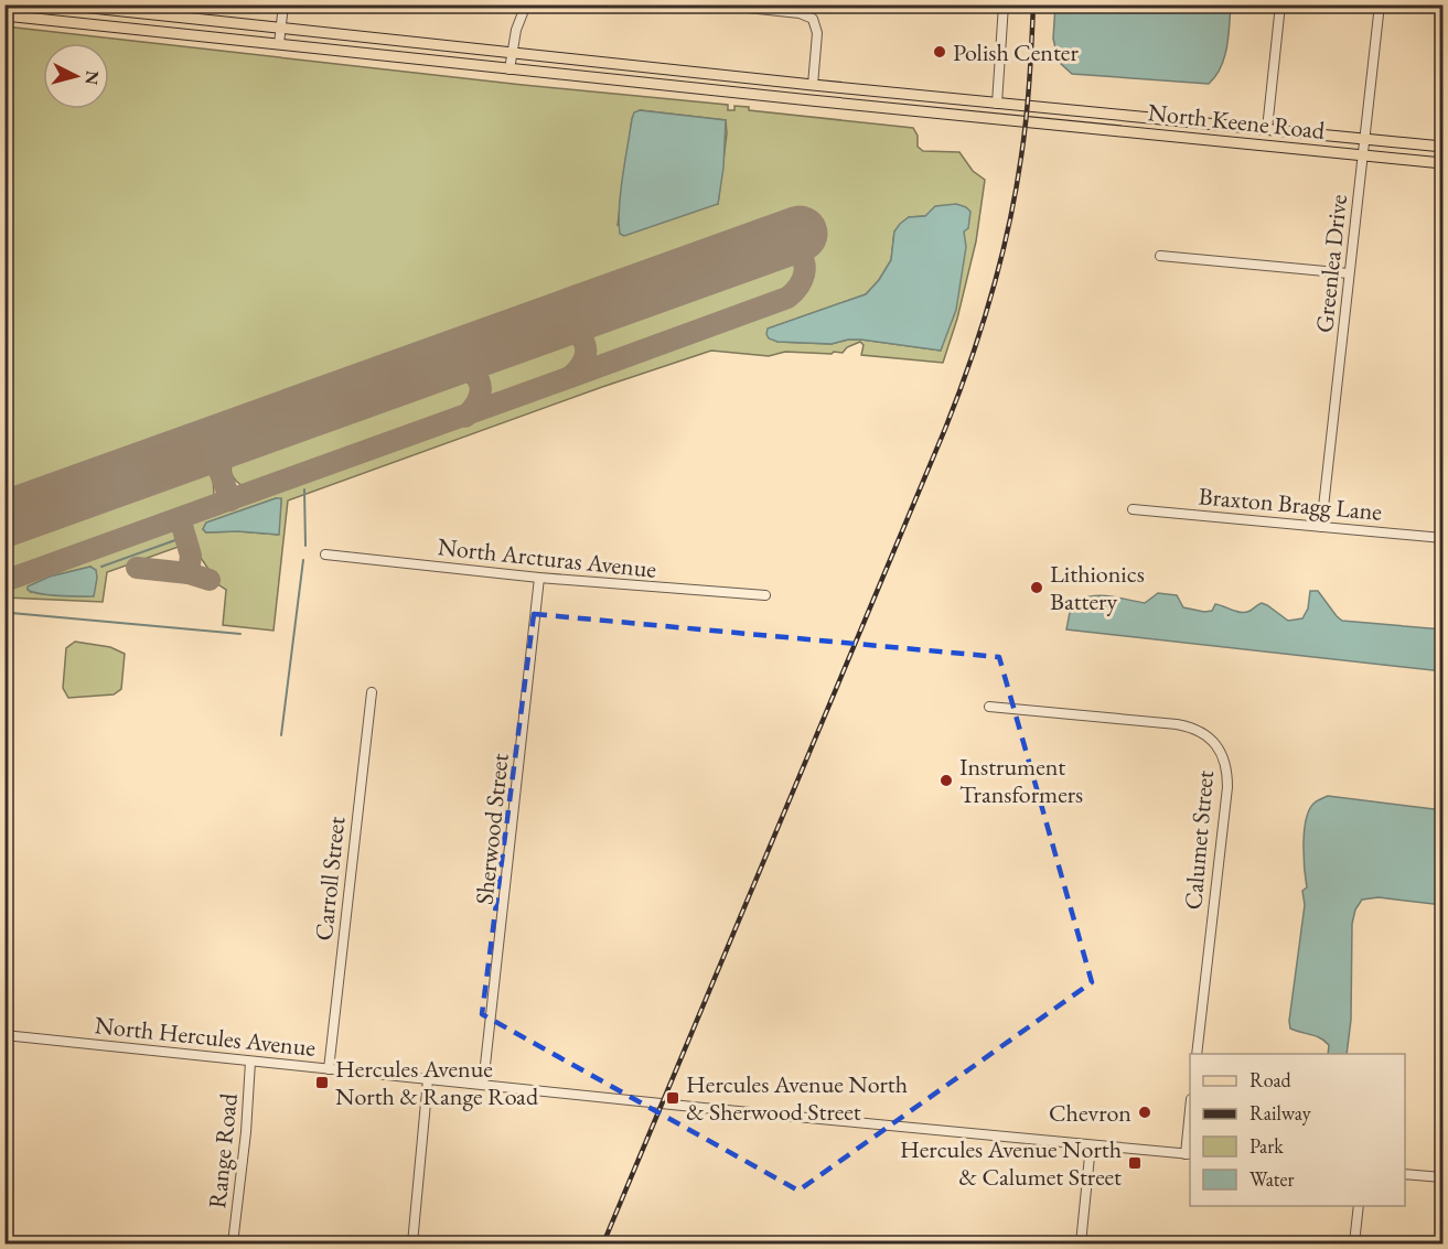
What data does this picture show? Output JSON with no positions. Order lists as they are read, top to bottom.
{
  "streets": {
    "main road": ["North Keene Road"],
    "street": [
      "Greenlea Drive",
      "Braxton Bragg Lane",
      "North Arcturas Avenue",
      "Sherwood Street",
      "Calumet Street",
      "Carroll Street",
      "North Hercules Avenue",
      "Range Road"
    ]
  },
  "crossings": [
    ["North Keene Road", "Greenlea Drive"],
    ["Greenlea Drive", "Braxton Bragg Lane"],
    ["North Arcturas Avenue", "Sherwood Street"],
    ["Sherwood Street", "North Hercules Avenue"],
    ["Carroll Street", "North Hercules Avenue"],
    ["North Hercules Avenue", "Range Road"]
  ],
  "places": {
    "other": [
      "Polish Center",
      "Lithionics Battery",
      "Instrument Transformers",
      "Chevron"
    ],
    "transit": ["Hercules Avenue North & Range Road", "Hercules Avenue North & Sherwood Street", "Hercules Avenue North & Calumet Street"]
  },
  "legend": [
    "Road",
    "Railway",
    "Park",
    "Water"
  ],
  "north": "right"
}
